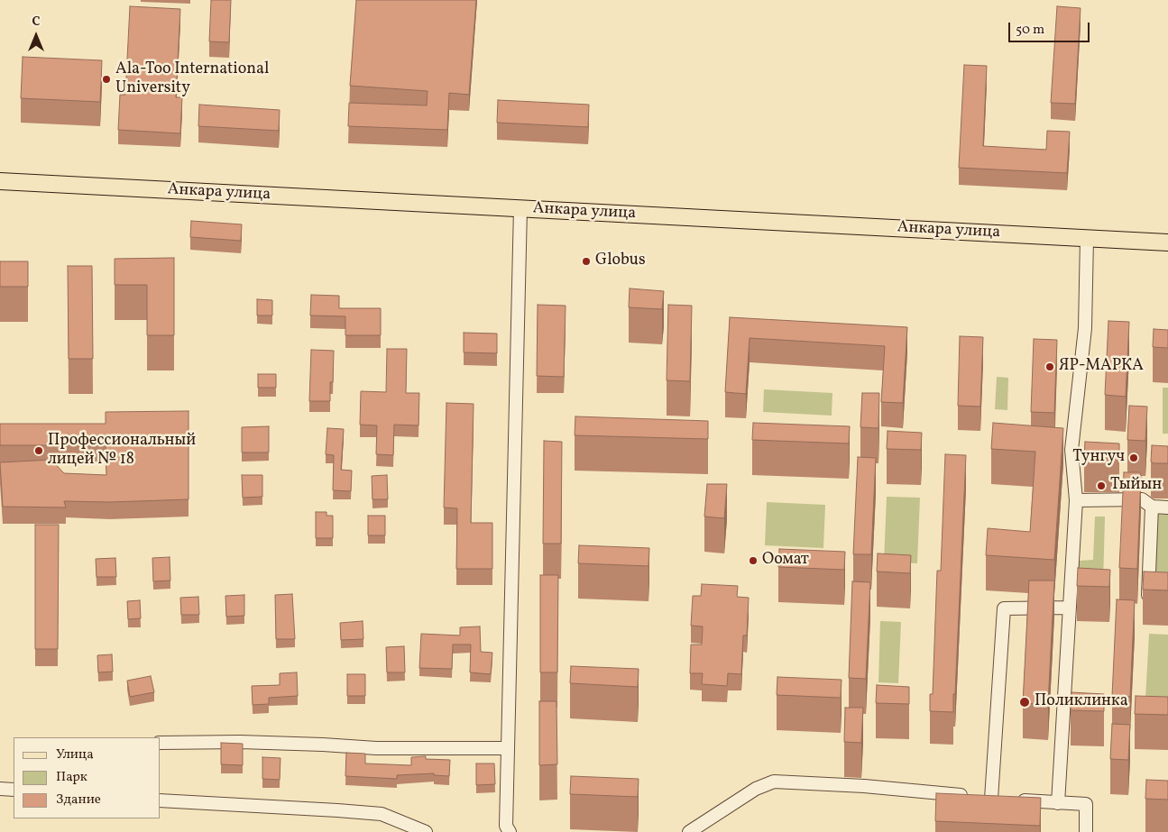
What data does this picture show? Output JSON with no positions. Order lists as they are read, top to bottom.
{
  "streets": {
    "main road": ["Анкара улица"]
  },
  "places": [
    "Ala-Too International University",
    "Globus",
    "ЯР-МАРКА",
    "Профессиональный лицей № 18",
    "Тунгуч",
    "Тыйын",
    "Оомат",
    "Поликлинка"
  ],
  "legend": ["Улица", "Парк", "Здание"],
  "scale_bar": "50 m",
  "north": "top"
}
